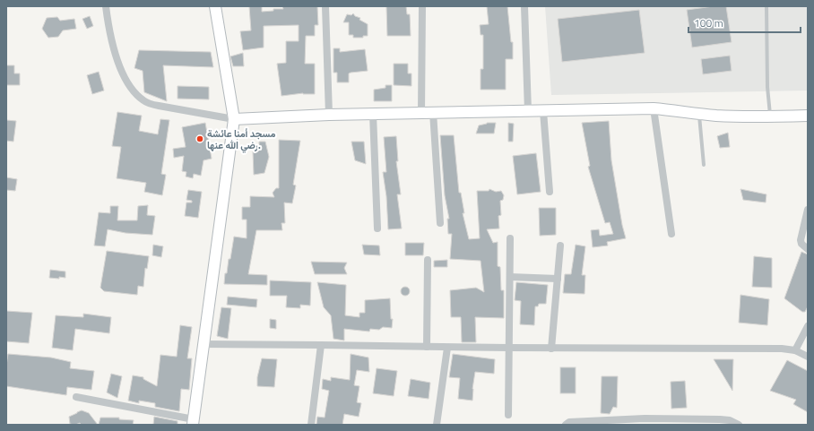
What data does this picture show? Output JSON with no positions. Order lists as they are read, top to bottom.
{
  "places": ["مسجد أمنا عائشة رضي الله عنها."],
  "scale_bar": "100 m"
}
